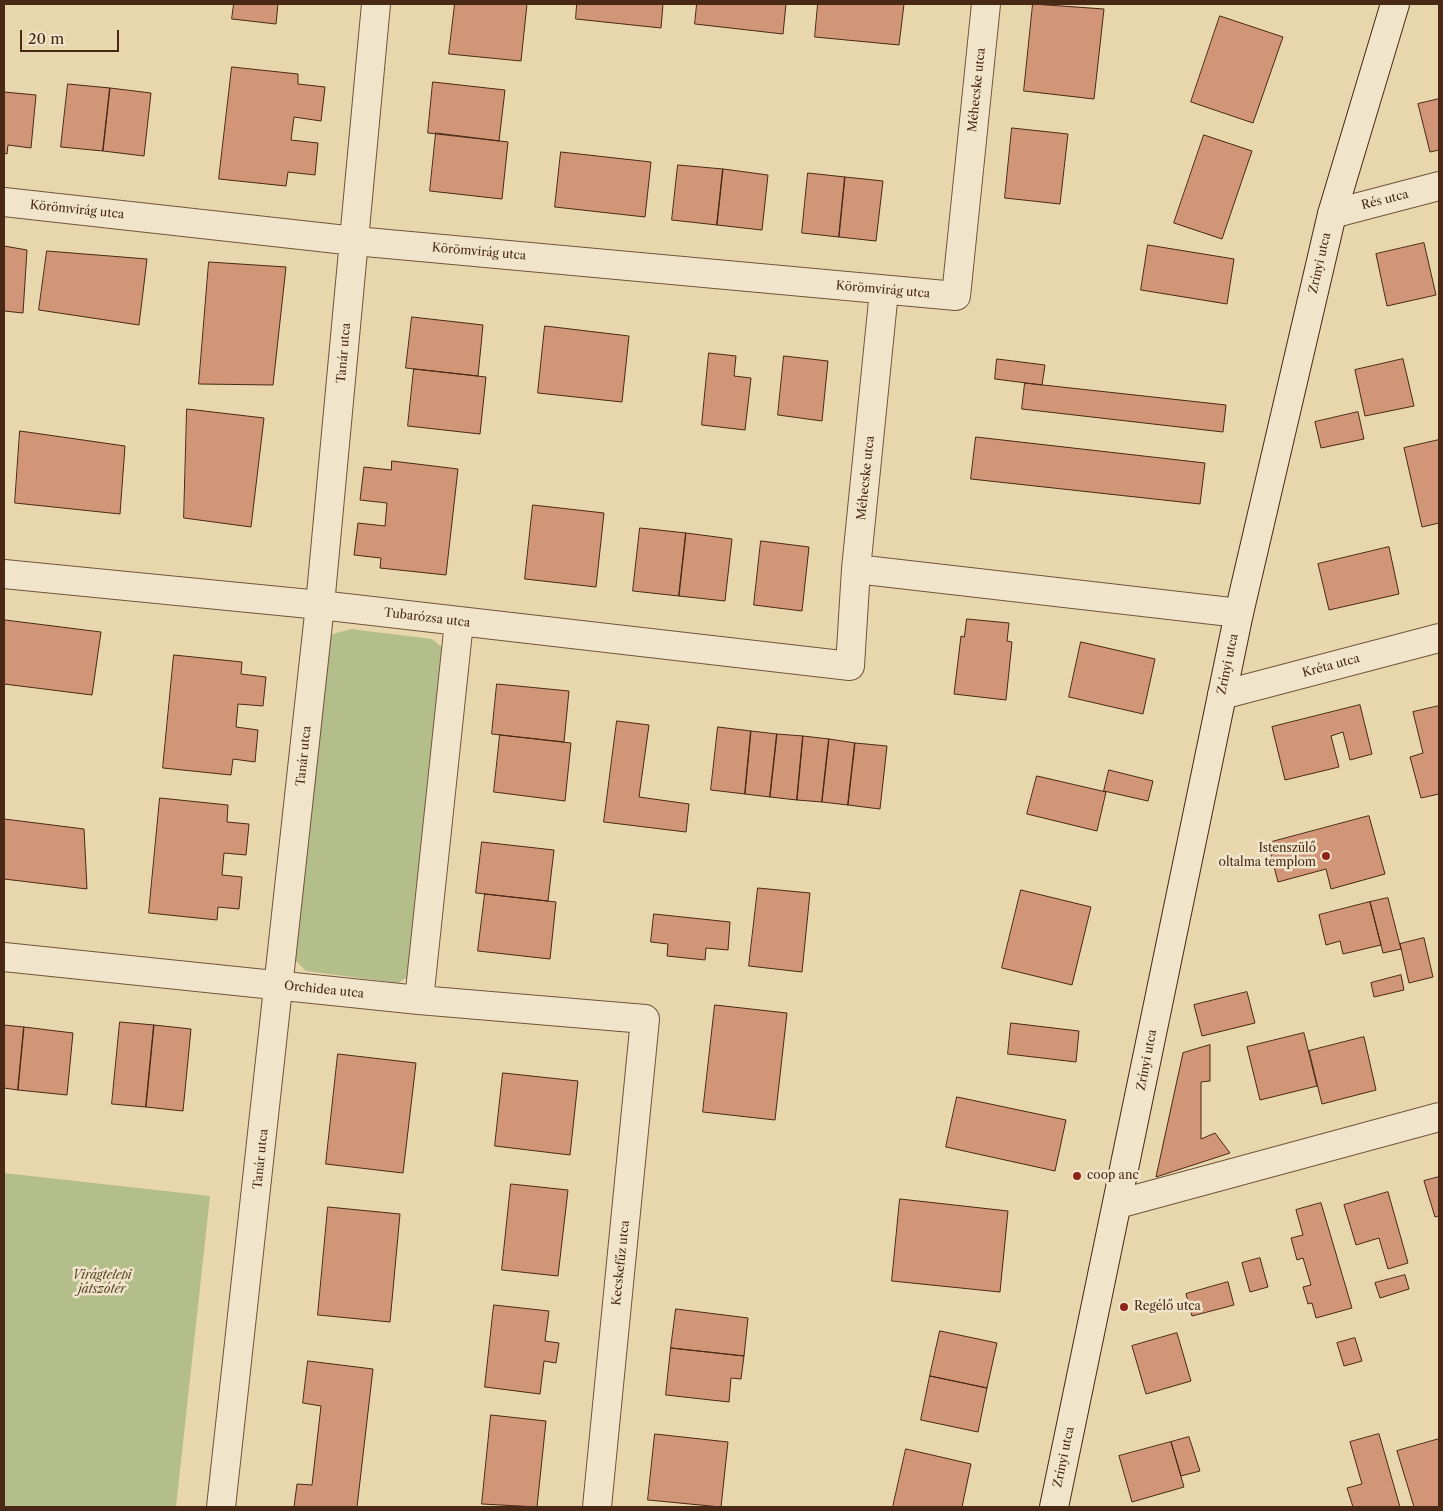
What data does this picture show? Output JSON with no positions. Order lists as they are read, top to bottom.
{
  "streets": {
    "street": [
      "Méhecske utca",
      "Rés utca",
      "Körömvirág utca",
      "Zrínyi utca",
      "Tanár utca",
      "Tubarózsa utca",
      "Kréta utca",
      "Orchidea utca",
      "Kecskefűz utca"
    ]
  },
  "crossings": [
    ["Méhecske utca", "Körömvirág utca"],
    ["Méhecske utca", "Tubarózsa utca"],
    ["Rés utca", "Zrínyi utca"],
    ["Körömvirág utca", "Tanár utca"],
    ["Zrínyi utca", "Kréta utca"],
    ["Tanár utca", "Tubarózsa utca"],
    ["Tanár utca", "Orchidea utca"],
    ["Orchidea utca", "Kecskefűz utca"]
  ],
  "parks": ["Virágtelepi játszótér"],
  "places": ["Istenszülő oltalma templom", "coop anc", "Regélő utca"],
  "scale_bar": "20 m"
}
